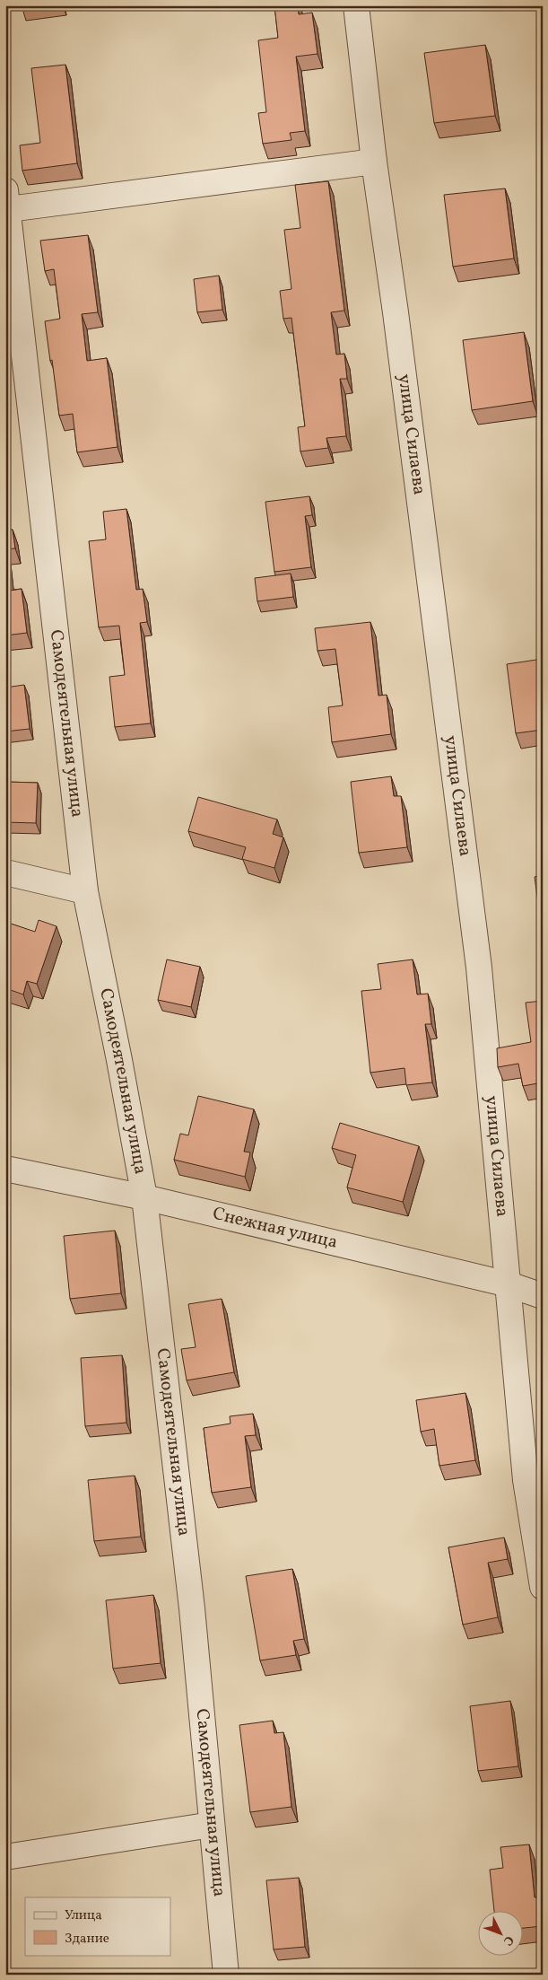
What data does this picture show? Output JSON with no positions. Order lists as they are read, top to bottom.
{
  "streets": {
    "street": ["улица Силаева", "Самодеятельная улица", "Снежная улица"]
  },
  "crossings": [
    ["улица Силаева", "Снежная улица"],
    ["Самодеятельная улица", "Снежная улица"]
  ],
  "legend": ["Улица", "Здание"],
  "north": "bottom right"
}
